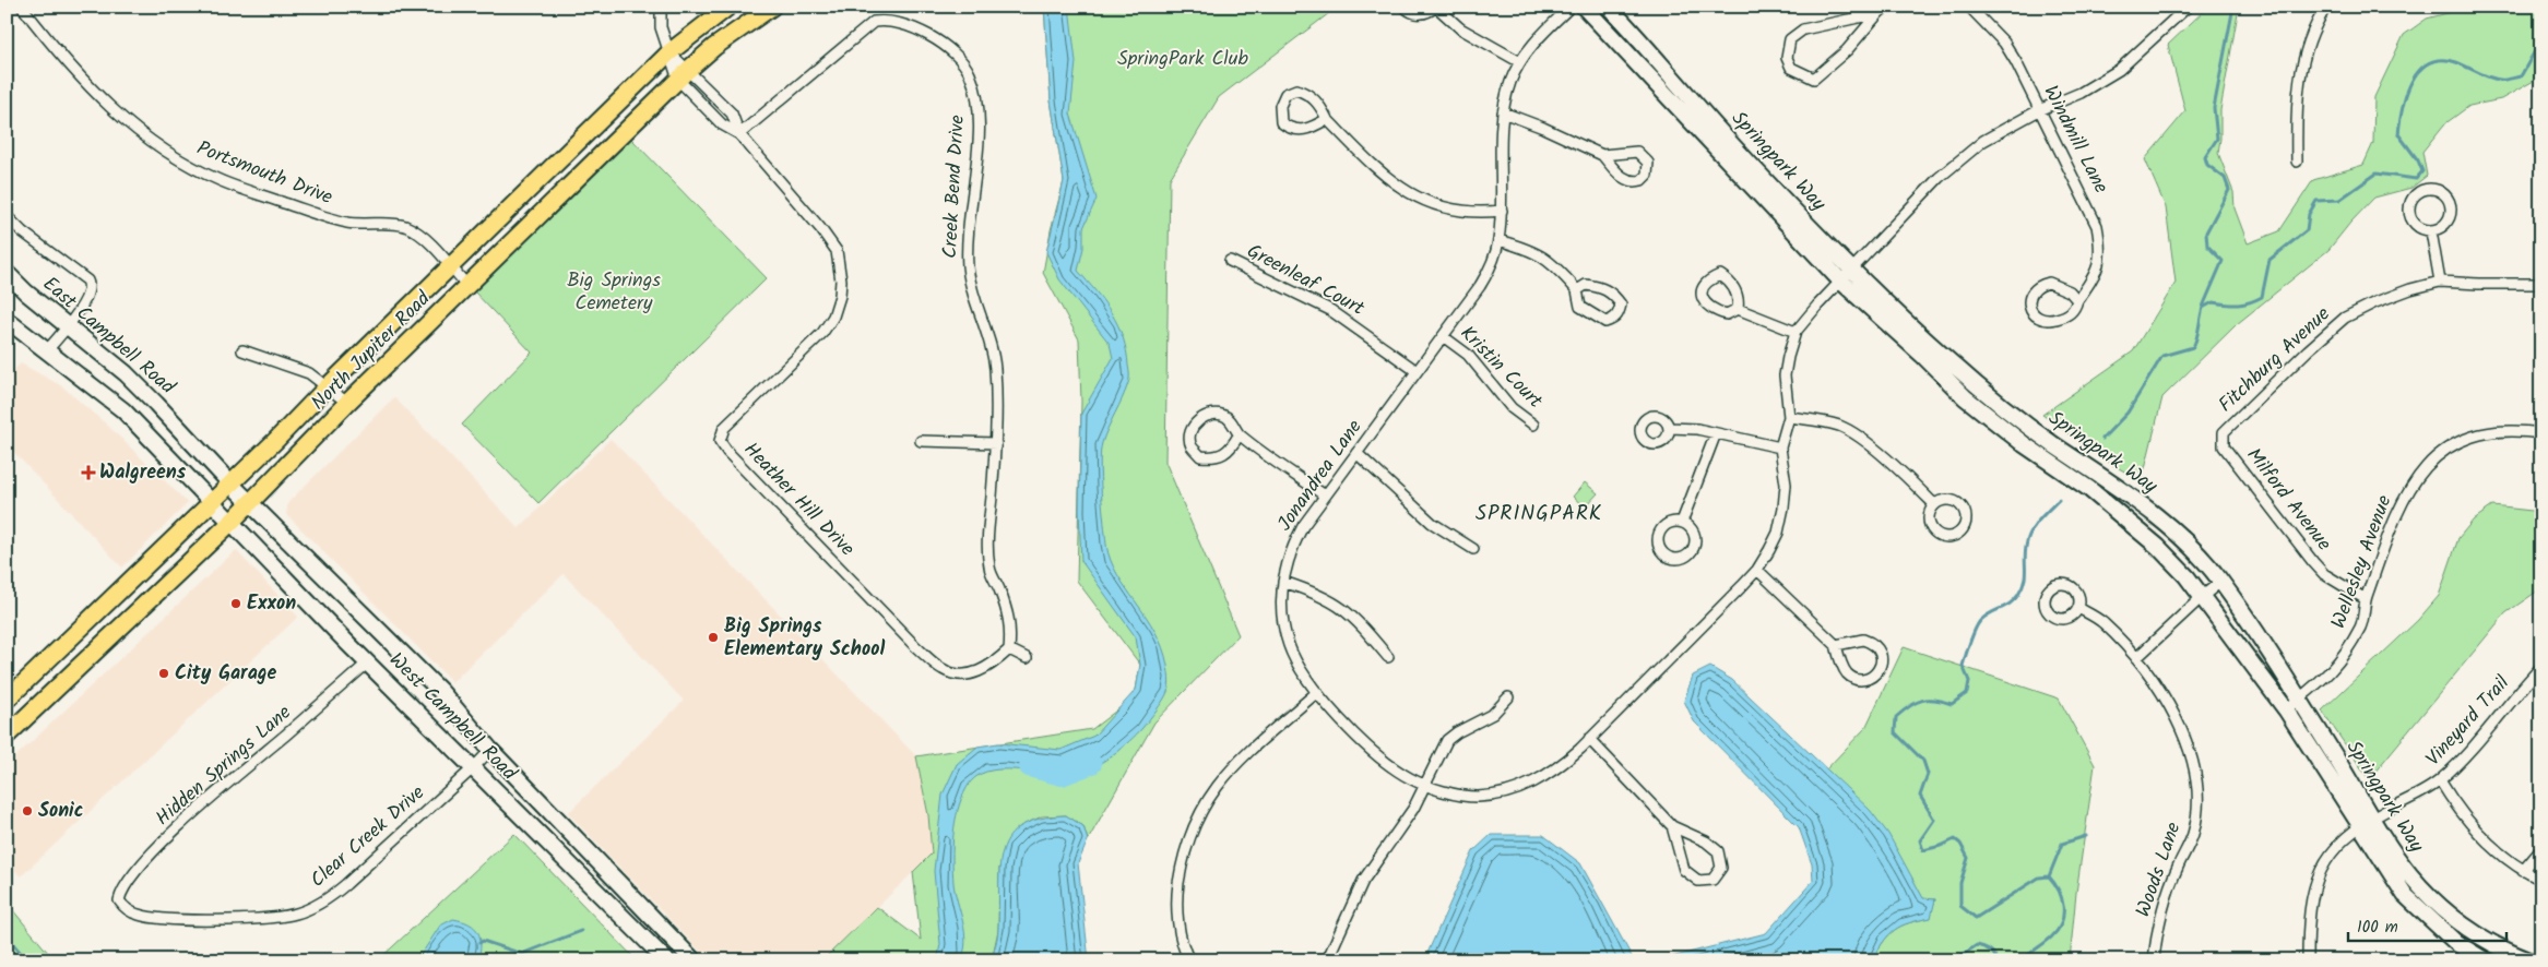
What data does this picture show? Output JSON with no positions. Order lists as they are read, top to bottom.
{
  "streets": {
    "main road": ["North Jupiter Road"],
    "street": [
      "Windmill Lane",
      "Springpark Way",
      "Portsmouth Drive",
      "Creek Bend Drive",
      "Greenleaf Court",
      "East Campbell Road",
      "Fitchburg Avenue",
      "Kristin Court",
      "Jonandrea Lane",
      "Heather Hill Drive",
      "Milford Avenue",
      "Wellesley Avenue",
      "West Campbell Road",
      "Vineyard Trail",
      "Hidden Springs Lane",
      "Clear Creek Drive",
      "Woods Lane"
    ]
  },
  "crossings": [
    ["Windmill Lane", "Jonandrea Lane"],
    ["Springpark Way", "Jonandrea Lane"],
    ["Springpark Way", "Wellesley Avenue"],
    ["Springpark Way", "Vineyard Trail"],
    ["Portsmouth Drive", "North Jupiter Road"],
    ["Creek Bend Drive", "Heather Hill Drive"],
    ["Greenleaf Court", "Jonandrea Lane"],
    ["East Campbell Road", "North Jupiter Road"],
    ["East Campbell Road", "West Campbell Road"],
    ["North Jupiter Road", "Heather Hill Drive"],
    ["North Jupiter Road", "West Campbell Road"],
    ["Fitchburg Avenue", "Milford Avenue"],
    ["Kristin Court", "Jonandrea Lane"],
    ["Milford Avenue", "Wellesley Avenue"],
    ["West Campbell Road", "Hidden Springs Lane"],
    ["West Campbell Road", "Clear Creek Drive"],
    ["Hidden Springs Lane", "Clear Creek Drive"]
  ],
  "districts": ["SPRINGPARK"],
  "parks": ["SpringPark Club", "Big Springs Cemetery"],
  "places": {
    "health": ["Walgreens"],
    "other": [
      "Exxon",
      "Big Springs Elementary School",
      "City Garage",
      "Sonic"
    ]
  },
  "scale_bar": "100 m"
}
